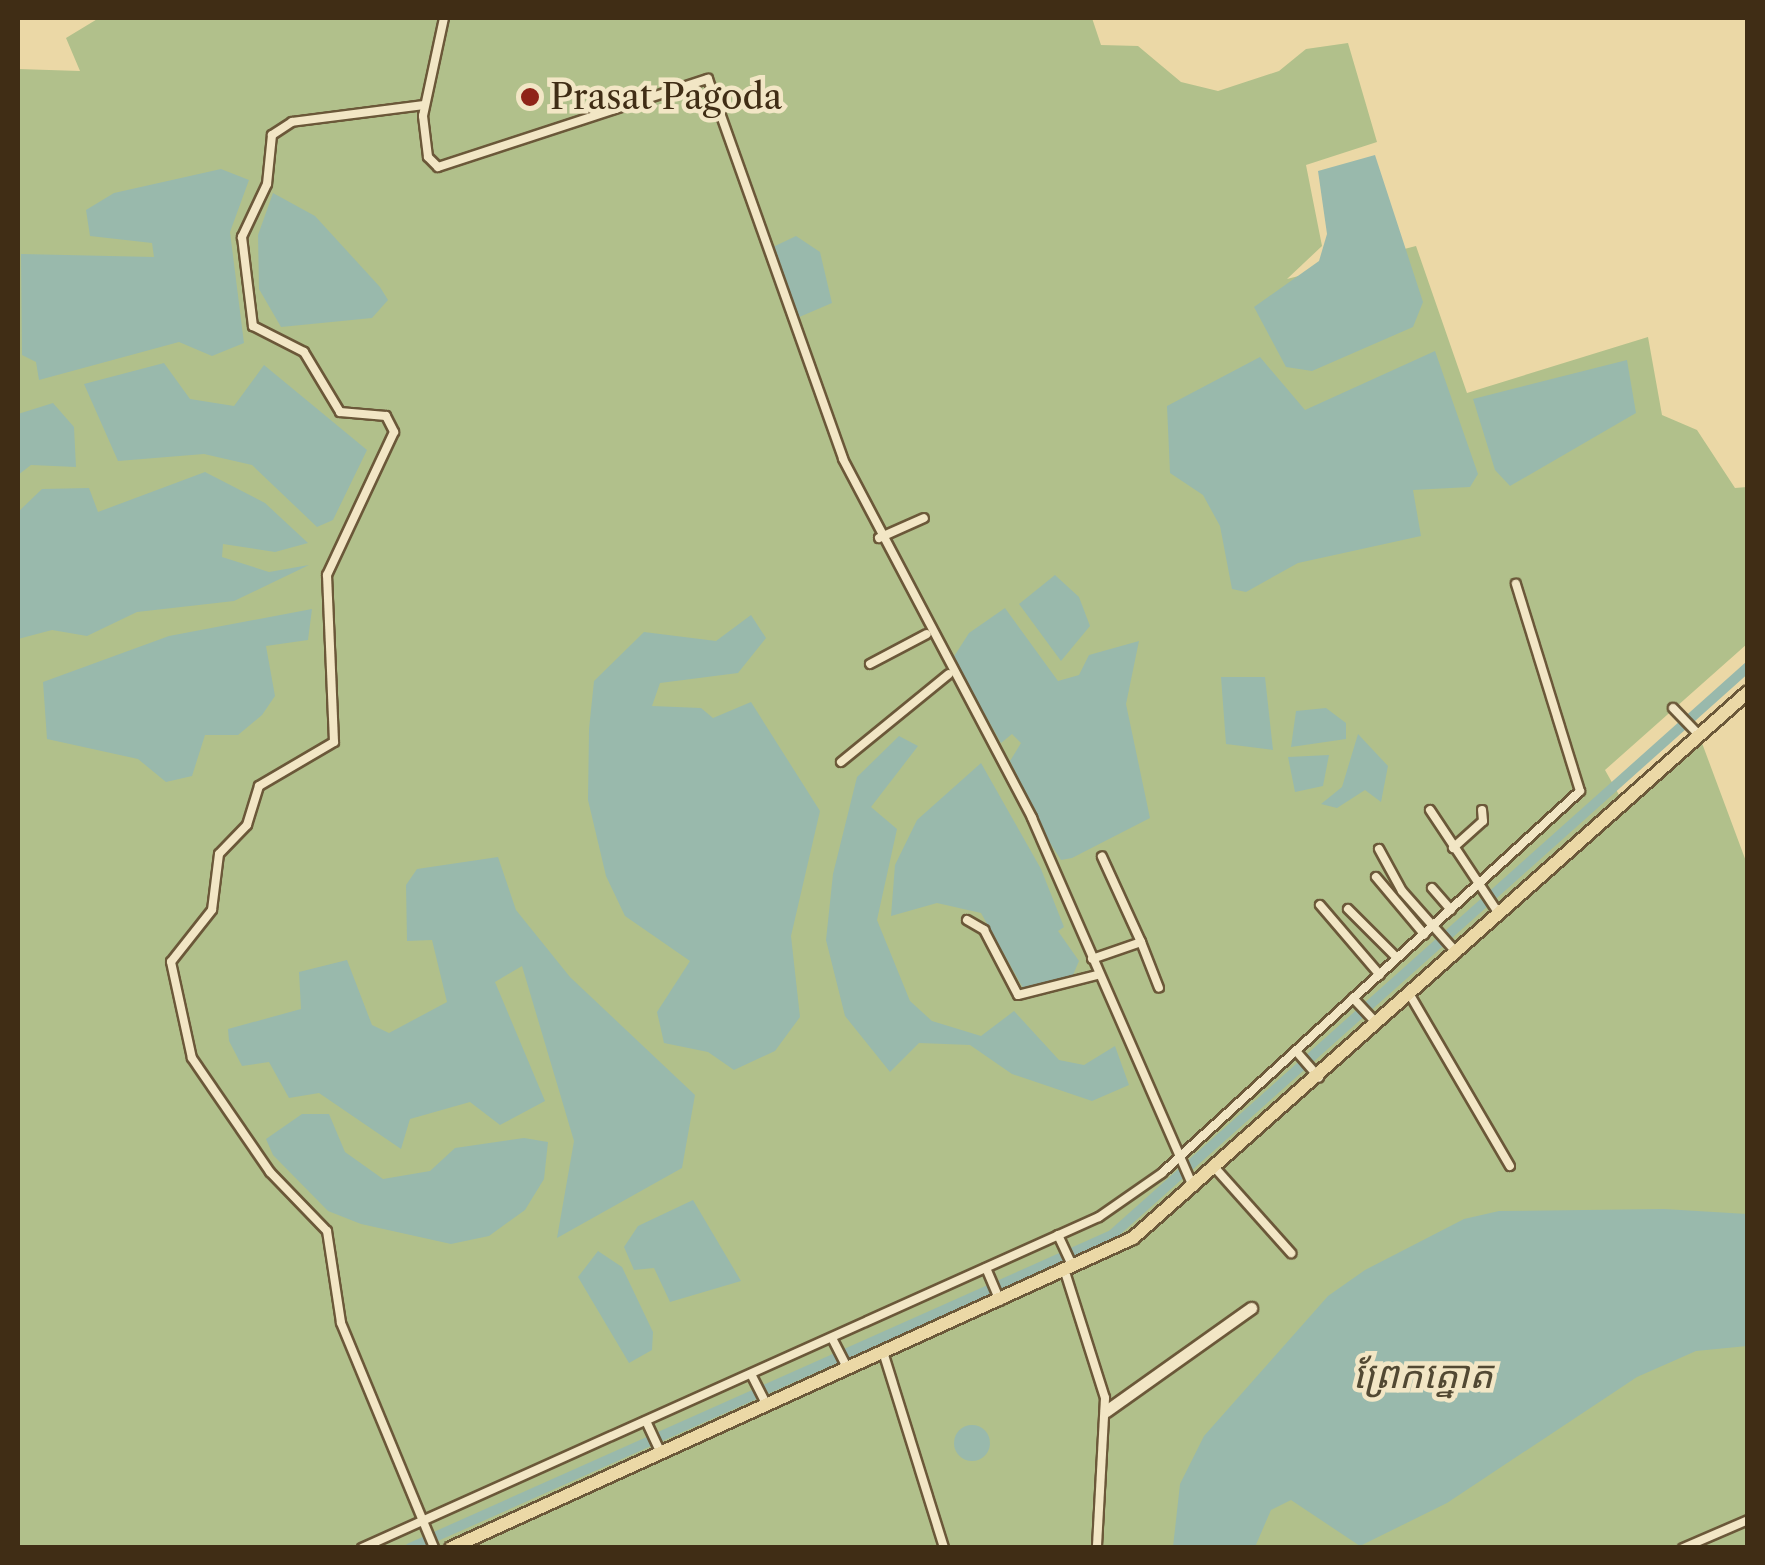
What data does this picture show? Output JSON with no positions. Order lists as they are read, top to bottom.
{
  "water": ["ព្រែកត្នោត"],
  "places": ["Prasat Pagoda"]
}
